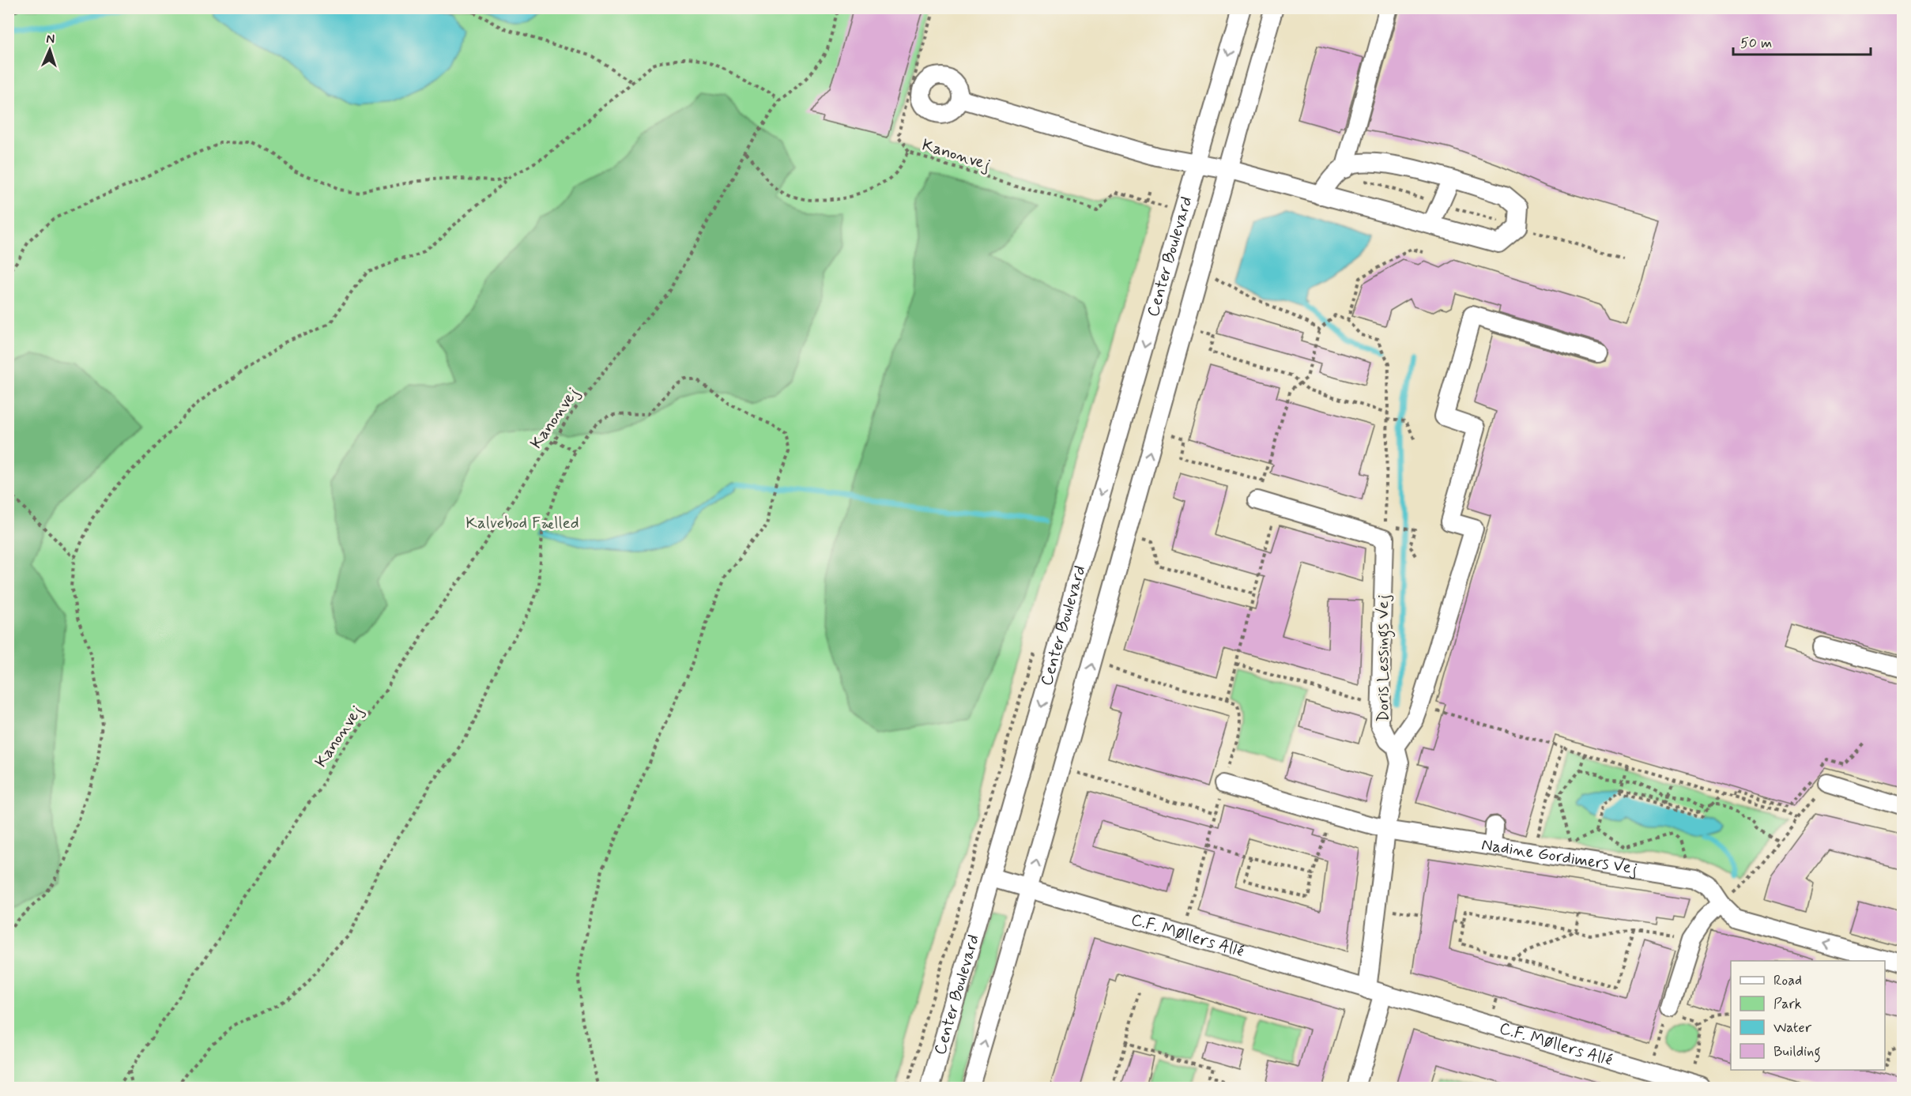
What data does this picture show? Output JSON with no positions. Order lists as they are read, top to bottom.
{
  "streets": {
    "street": [
      "Center Boulevard",
      "Doris Lessings Vej",
      "Nadine Gordimers Vej",
      "C.F. Møllers Allé"
    ],
    "path": ["Kanonvej"]
  },
  "crossings": [
    ["Center Boulevard", "C.F. Møllers Allé"],
    ["Doris Lessings Vej", "Nadine Gordimers Vej"],
    ["Doris Lessings Vej", "C.F. Møllers Allé"]
  ],
  "parks": ["Kalvebod Fælled"],
  "legend": [
    "Road",
    "Park",
    "Water",
    "Building"
  ],
  "scale_bar": "50 m",
  "north": "top"
}
